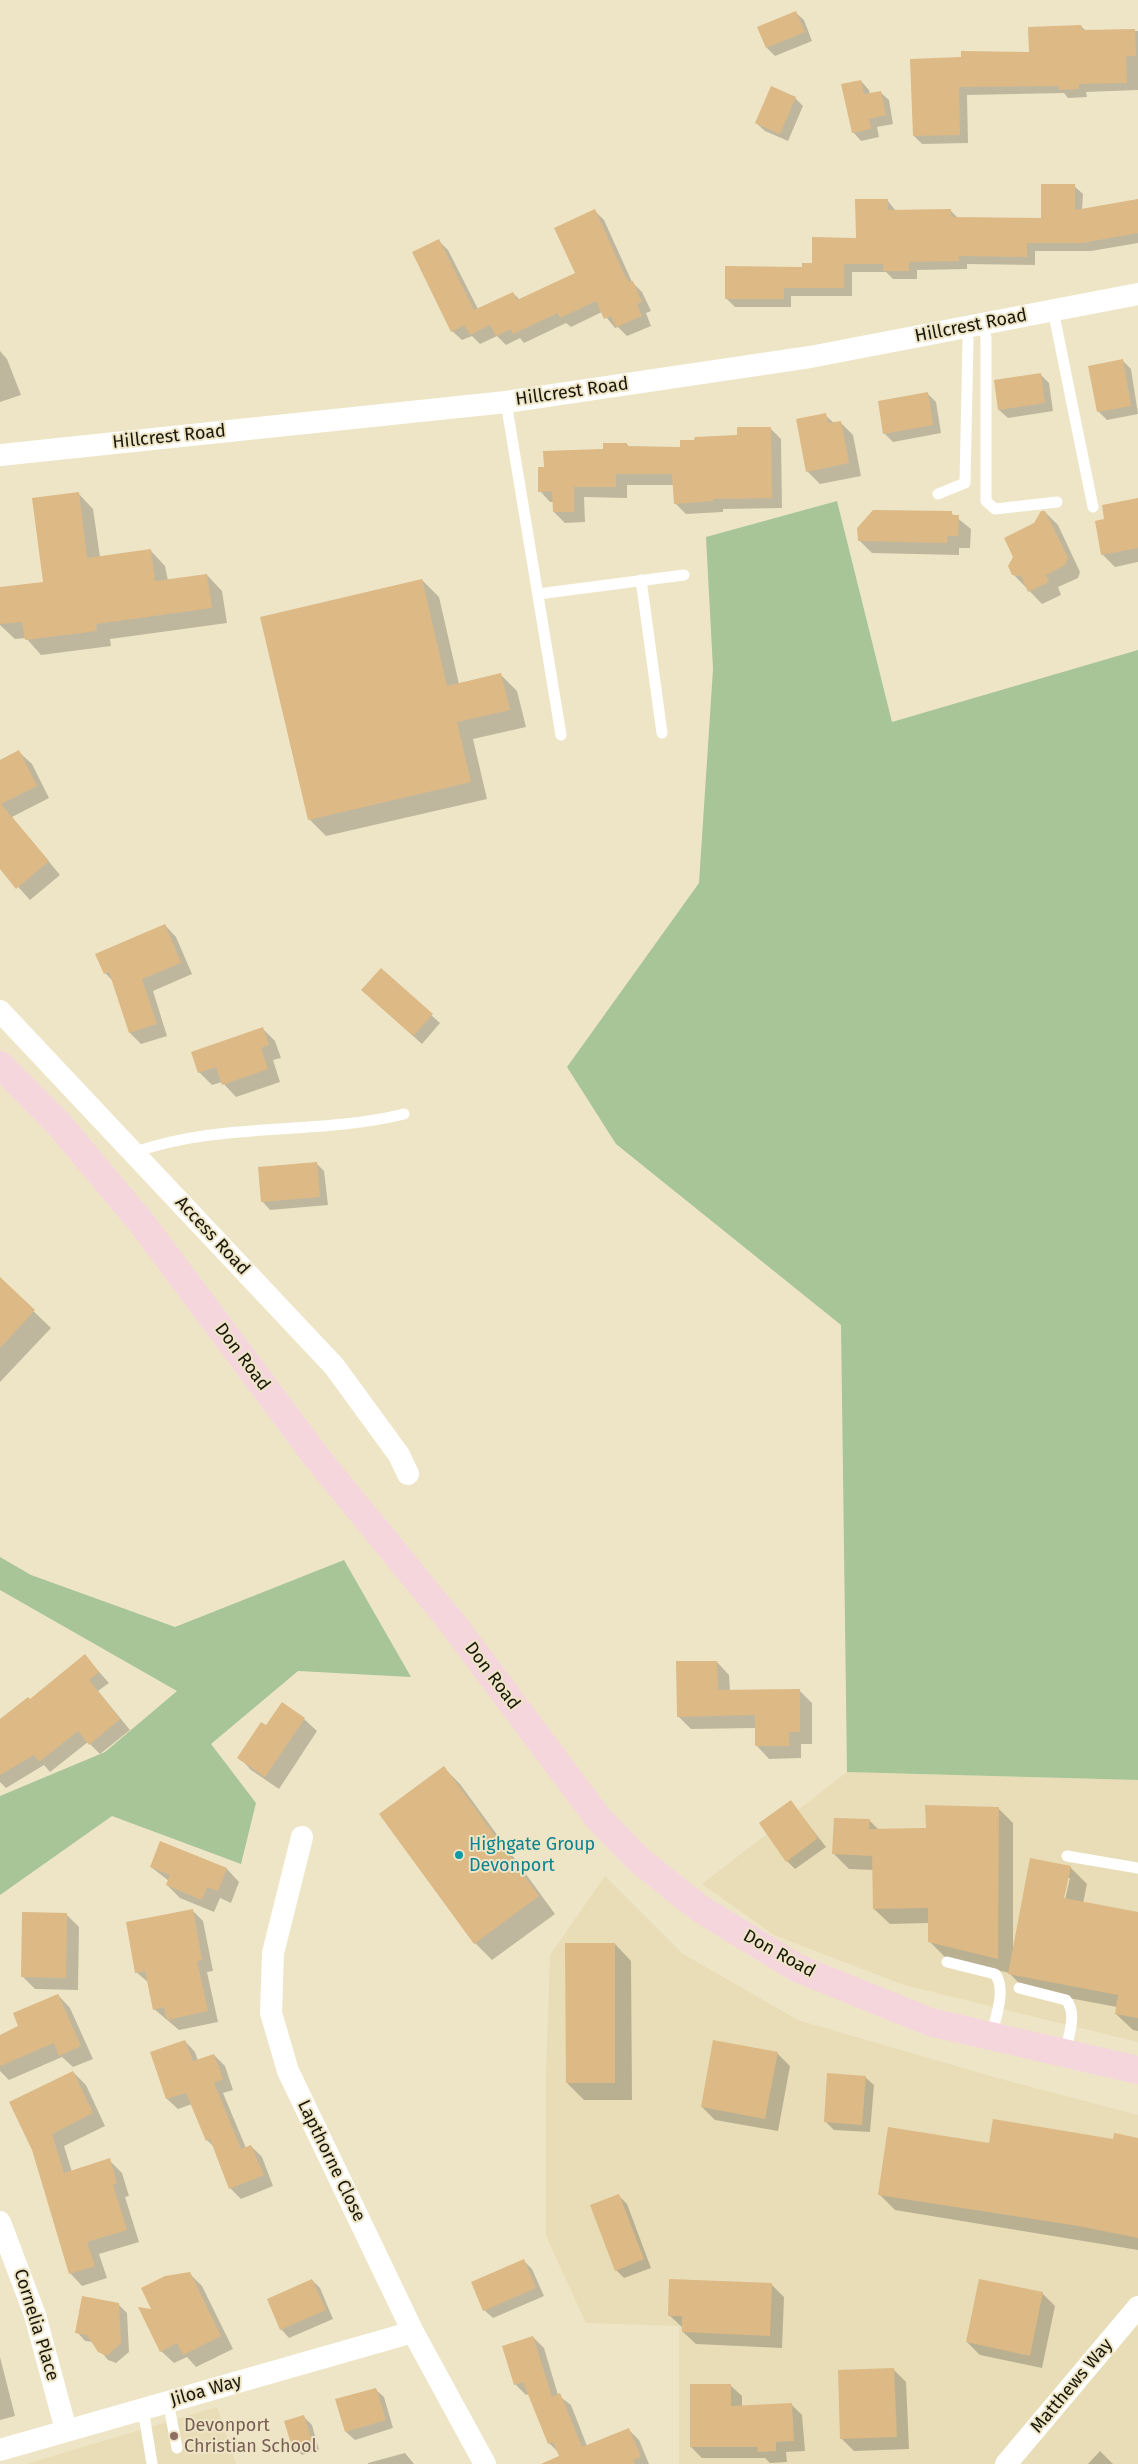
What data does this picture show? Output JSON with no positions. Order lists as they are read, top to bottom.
{
  "streets": {
    "main road": ["Don Road"],
    "street": [
      "Hillcrest Road",
      "Access Road",
      "Lapthorne Close",
      "Cornelia Place",
      "Matthews Way",
      "Jiloa Way"
    ]
  },
  "crossings": [
    ["Lapthorne Close", "Jiloa Way"],
    ["Cornelia Place", "Jiloa Way"]
  ],
  "places": ["Highgate Group Devonport", "Devonport Christian School"]
}
